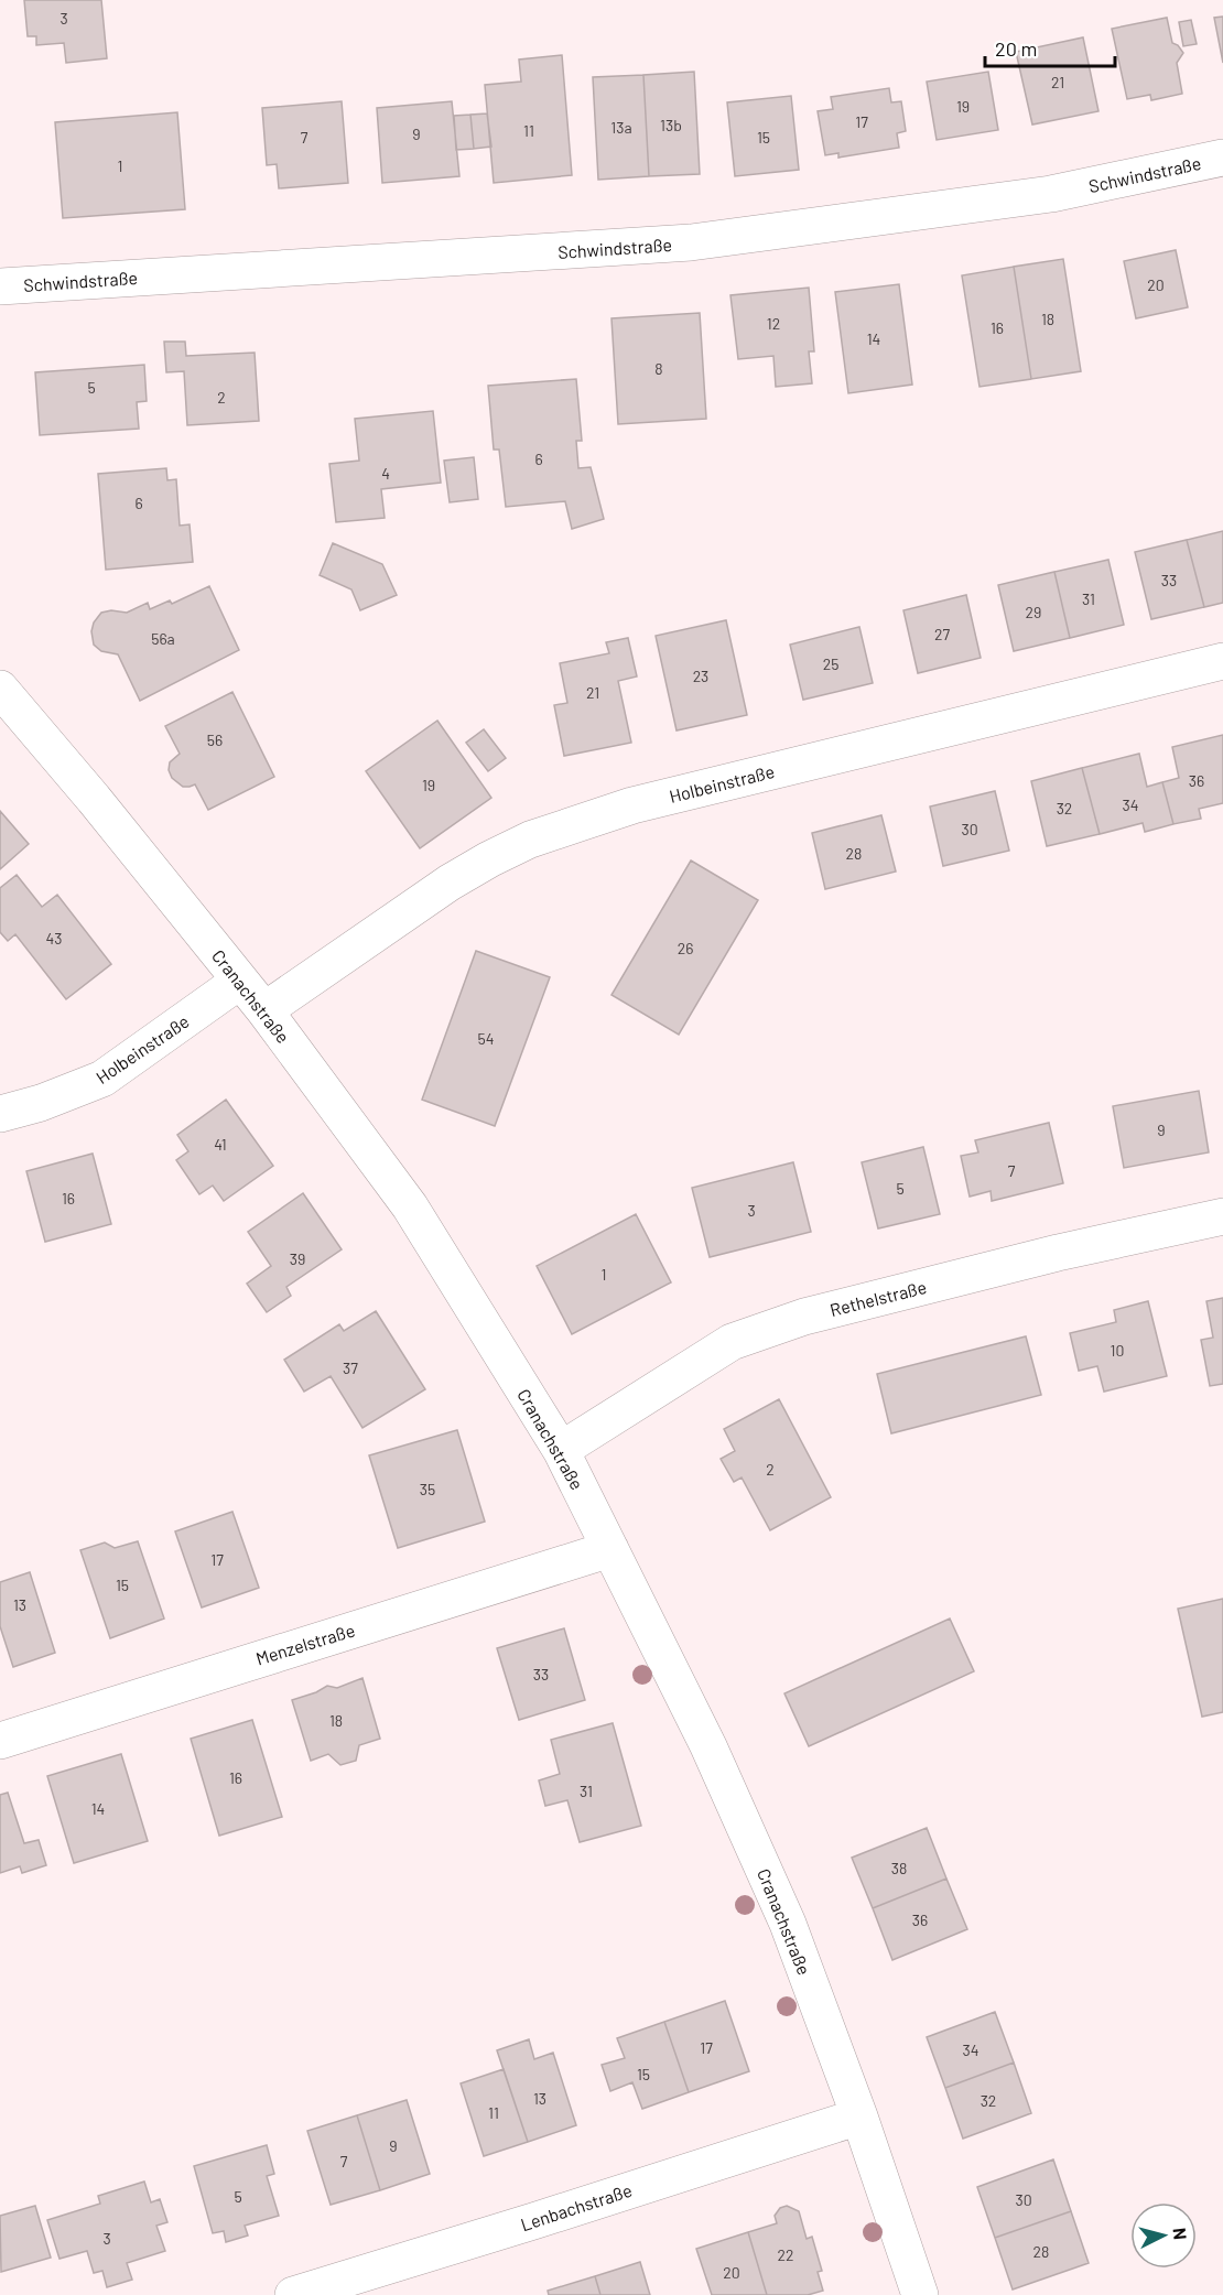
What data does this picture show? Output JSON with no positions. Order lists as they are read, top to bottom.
{
  "streets": {
    "street": [
      "Schwindstraße",
      "Holbeinstraße",
      "Cranachstraße",
      "Rethelstraße",
      "Menzelstraße",
      "Lenbachstraße"
    ]
  },
  "crossings": [
    ["Holbeinstraße", "Cranachstraße"],
    ["Cranachstraße", "Rethelstraße"],
    ["Cranachstraße", "Menzelstraße"],
    ["Cranachstraße", "Lenbachstraße"]
  ],
  "house_numbers": [
    "3",
    "21",
    "19",
    "17",
    "13b",
    "13a",
    "11",
    "9",
    "7",
    "15",
    "1",
    "20",
    "18",
    "12",
    "16",
    "14",
    "8",
    "5",
    "2",
    "6",
    "4",
    "6",
    "33",
    "31",
    "29",
    "27",
    "56a",
    "25",
    "23",
    "21",
    "56",
    "36",
    "19",
    "34",
    "32",
    "30",
    "28",
    "43",
    "26",
    "54",
    "9",
    "41",
    "7",
    "5",
    "16",
    "3",
    "39",
    "1",
    "10",
    "37",
    "2",
    "35",
    "17",
    "15",
    "13",
    "33",
    "18",
    "16",
    "31",
    "14",
    "38",
    "36",
    "17",
    "34",
    "15",
    "13",
    "32",
    "11",
    "9",
    "7",
    "5",
    "30",
    "3",
    "28",
    "22",
    "20"
  ],
  "scale_bar": "20 m",
  "north": "right"
}
